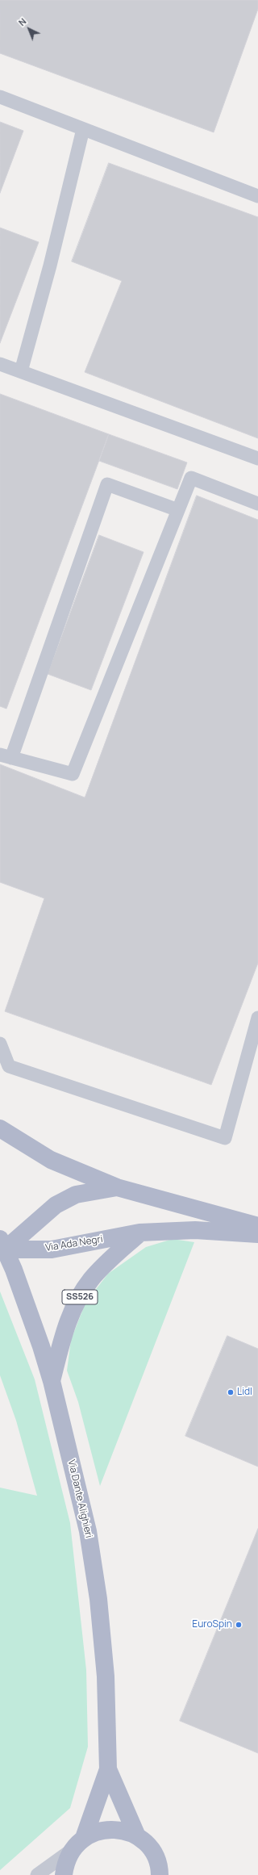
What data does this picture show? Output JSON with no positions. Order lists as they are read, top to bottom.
{
  "streets": {
    "main road": ["Via Ada Negri", "SS526", "Via Dante Alighieri"]
  },
  "crossings": [
    ["Via Ada Negri", "SS526"],
    ["Via Ada Negri", "Via Dante Alighieri"],
    ["SS526", "Via Dante Alighieri"]
  ],
  "places": ["Lidl", "EuroSpin"],
  "north": "top left"
}
